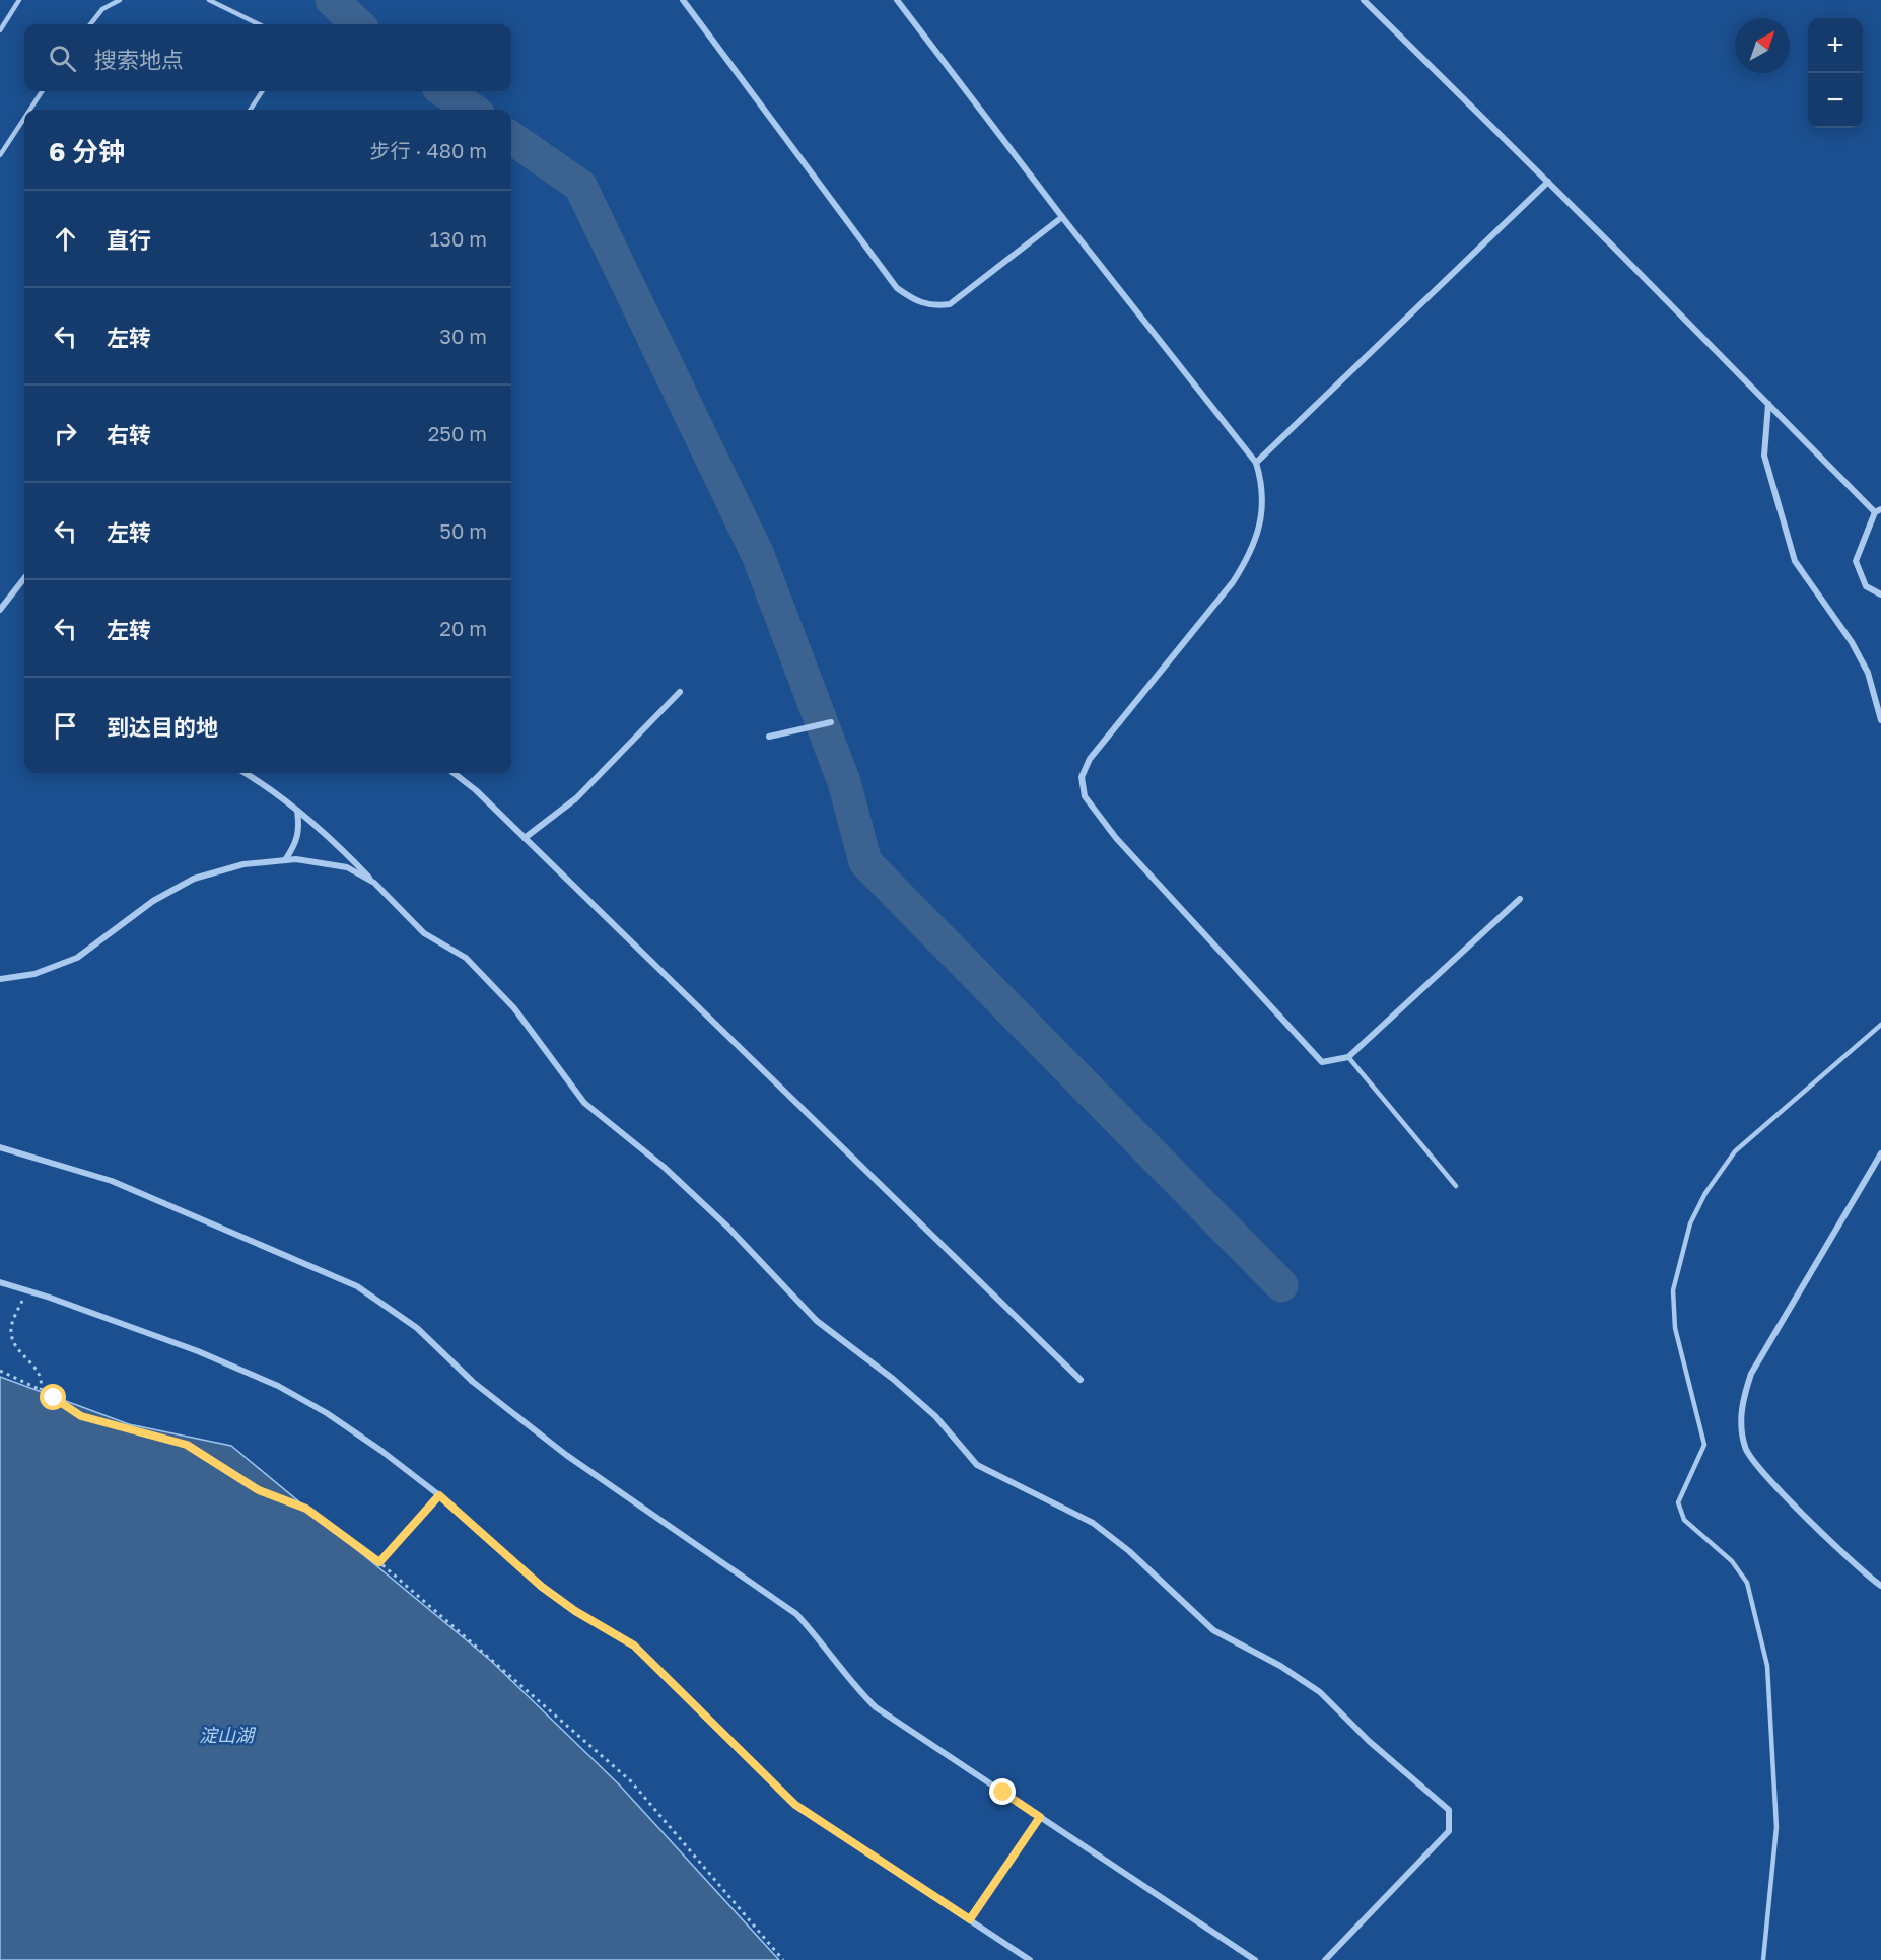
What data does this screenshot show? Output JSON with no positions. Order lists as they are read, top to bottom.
{
  "water": ["淀山湖"],
  "north": "top right",
  "page": {
    "map_buttons": ["+", "−"],
    "search": "搜索地点",
    "heading": ["6 分钟", "步行 · 480 m"],
    "list": [
      ["直行", "130 m"],
      ["左转", "30 m"],
      ["右转", "250 m"],
      ["左转", "50 m"],
      ["左转", "20 m"],
      "到达目的地"
    ]
  }
}
